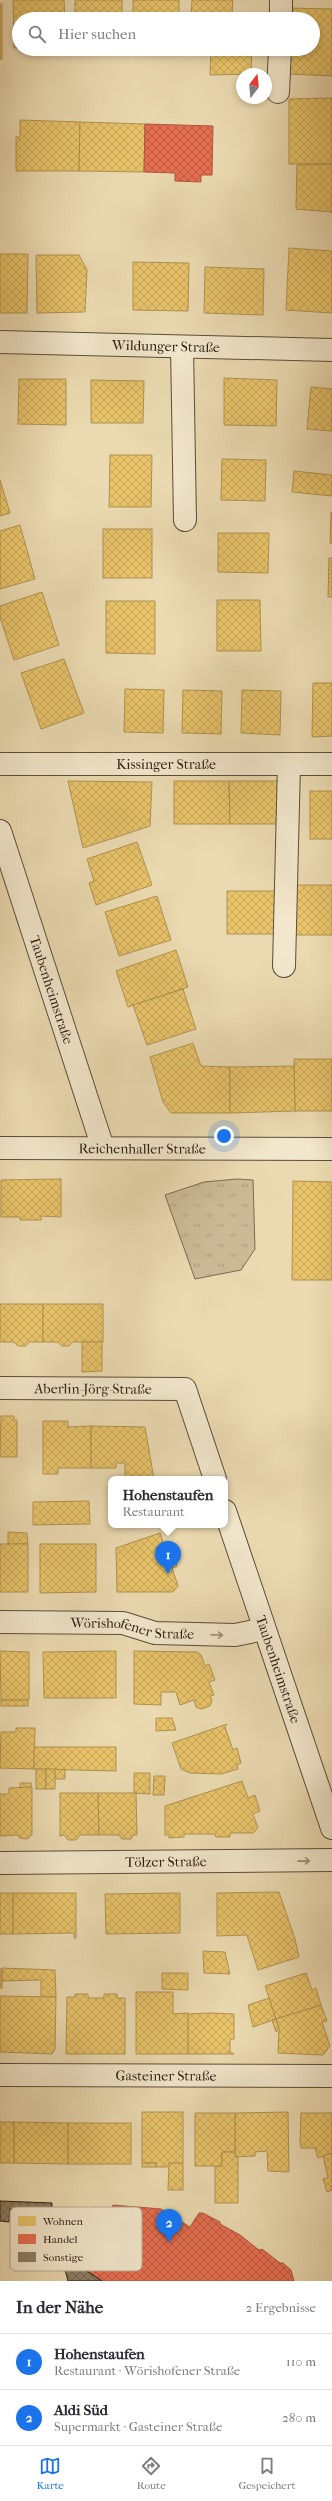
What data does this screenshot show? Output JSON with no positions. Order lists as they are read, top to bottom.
{
  "streets": {
    "street": [
      "Wildunger Straße",
      "Kissinger Straße",
      "Taubenheimstraße",
      "Reichenhaller Straße",
      "Aberlin-Jörg-Straße",
      "Wörishofener Straße",
      "Tölzer Straße",
      "Gasteiner Straße"
    ]
  },
  "crossings": [
    ["Taubenheimstraße", "Reichenhaller Straße"],
    ["Taubenheimstraße", "Wörishofener Straße"]
  ],
  "one_way": ["Wörishofener Straße", "Tölzer Straße"],
  "legend": ["Wohnen", "Handel", "Sonstige"],
  "north": "top",
  "page": {
    "search": "Hier suchen",
    "popup": ["Hohenstaufen", "Restaurant"],
    "pins": ["1", "2"],
    "heading": ["In der Nähe", "2 Ergebnisse"],
    "list": [
      {
        "mark": "1",
        "name": "Hohenstaufen",
        "note": "Restaurant · Wörishofener Straße",
        "value": "110 m"
      },
      {
        "mark": "2",
        "name": "Aldi Süd",
        "note": "Supermarkt · Gasteiner Straße",
        "value": "280 m"
      }
    ],
    "nav": ["Karte", "Route", "Gespeichert"]
  }
}
